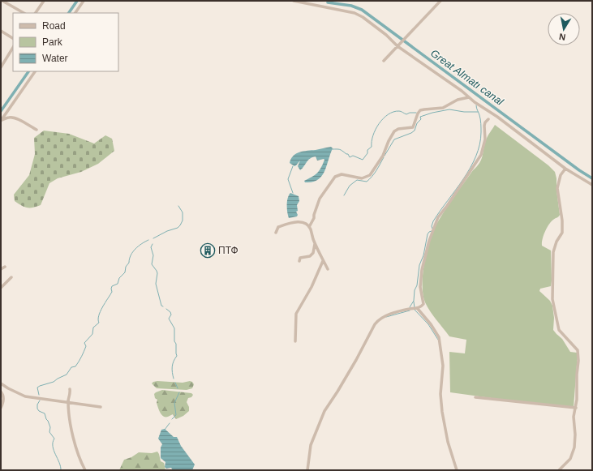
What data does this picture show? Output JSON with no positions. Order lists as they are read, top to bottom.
{
  "water": ["Great Almatı canal"],
  "places": {
    "building": ["ПТФ"]
  },
  "legend": ["Road", "Park", "Water"],
  "north": "bottom"
}
